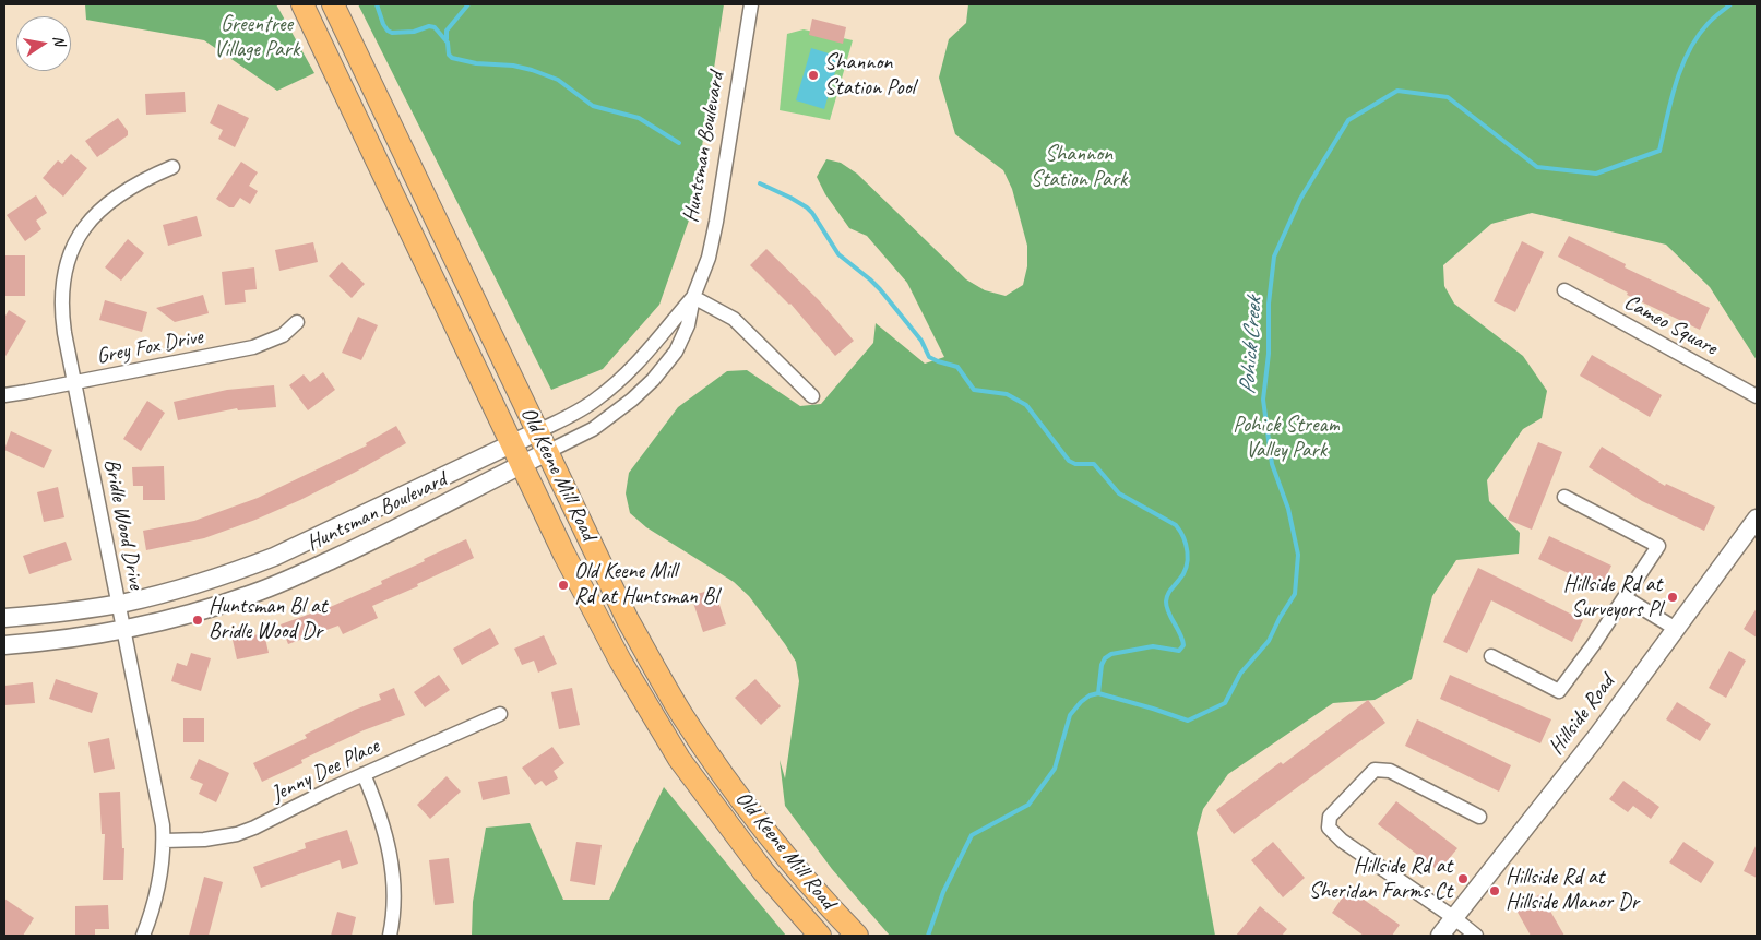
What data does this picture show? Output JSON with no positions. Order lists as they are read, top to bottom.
{
  "streets": {
    "main road": ["Old Keene Mill Road"],
    "street": [
      "Huntsman Boulevard",
      "Cameo Square",
      "Grey Fox Drive",
      "Bridle Wood Drive",
      "Hillside Road",
      "Jenny Dee Place"
    ]
  },
  "crossings": [
    ["Huntsman Boulevard", "Old Keene Mill Road"],
    ["Huntsman Boulevard", "Bridle Wood Drive"],
    ["Grey Fox Drive", "Bridle Wood Drive"],
    ["Bridle Wood Drive", "Jenny Dee Place"]
  ],
  "water": ["Pohick Creek"],
  "parks": ["Greentree Village Park", "Shannon Station Park", "Pohick Stream Valley Park"],
  "places": [
    "Shannon Station Pool",
    "Old Keene Mill Rd at Huntsman Bl",
    "Hillside Rd at Surveyors Pl",
    "Huntsman Bl at Bridle Wood Dr",
    "Hillside Rd at Sheridan Farms Ct",
    "Hillside Rd at Hillside Manor Dr"
  ],
  "north": "right"
}
